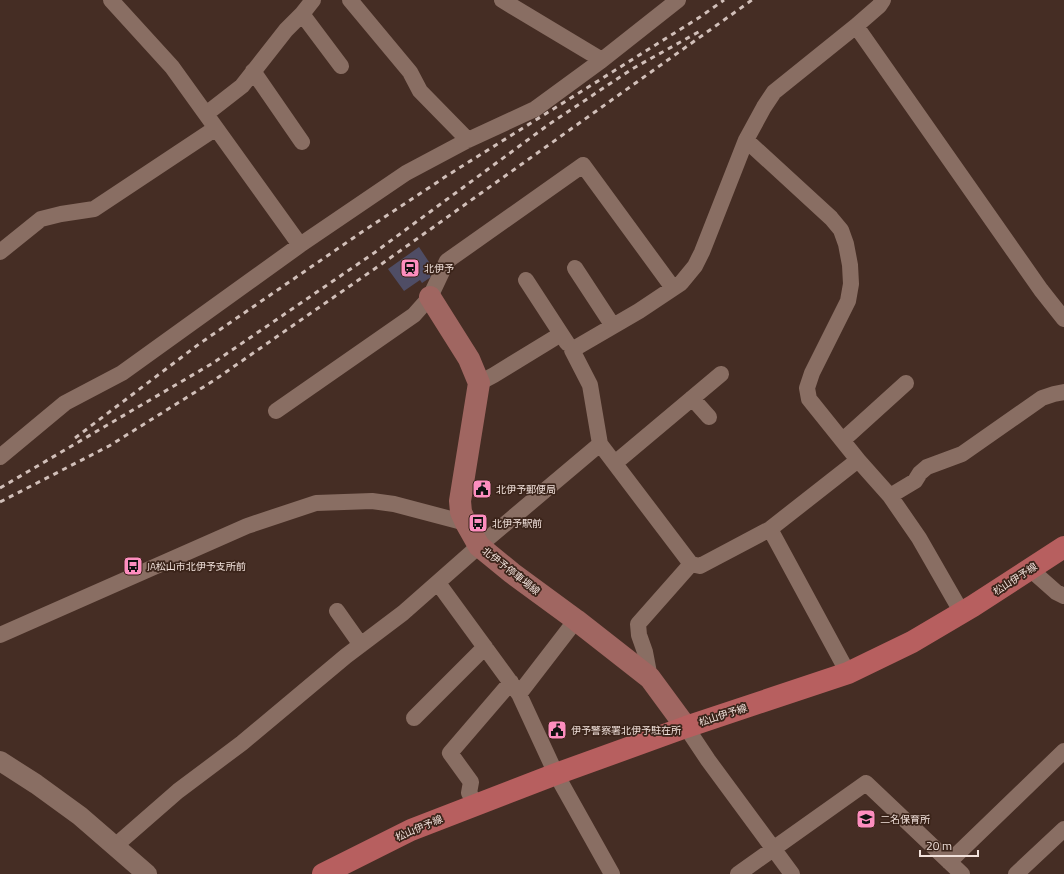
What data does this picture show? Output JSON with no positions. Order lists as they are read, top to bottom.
{
  "streets": {
    "main road": ["北伊予停車場線", "松山伊予線"]
  },
  "crossings": [
    ["北伊予停車場線", "松山伊予線"]
  ],
  "places": {
    "station": ["北伊予"],
    "public building": ["北伊予郵便局", "伊予警察署北伊予駐在所"],
    "bus stop": ["北伊予駅前", "JA松山市北伊予支所前"],
    "school or university": ["二名保育所"]
  },
  "scale_bar": "20 m"
}
